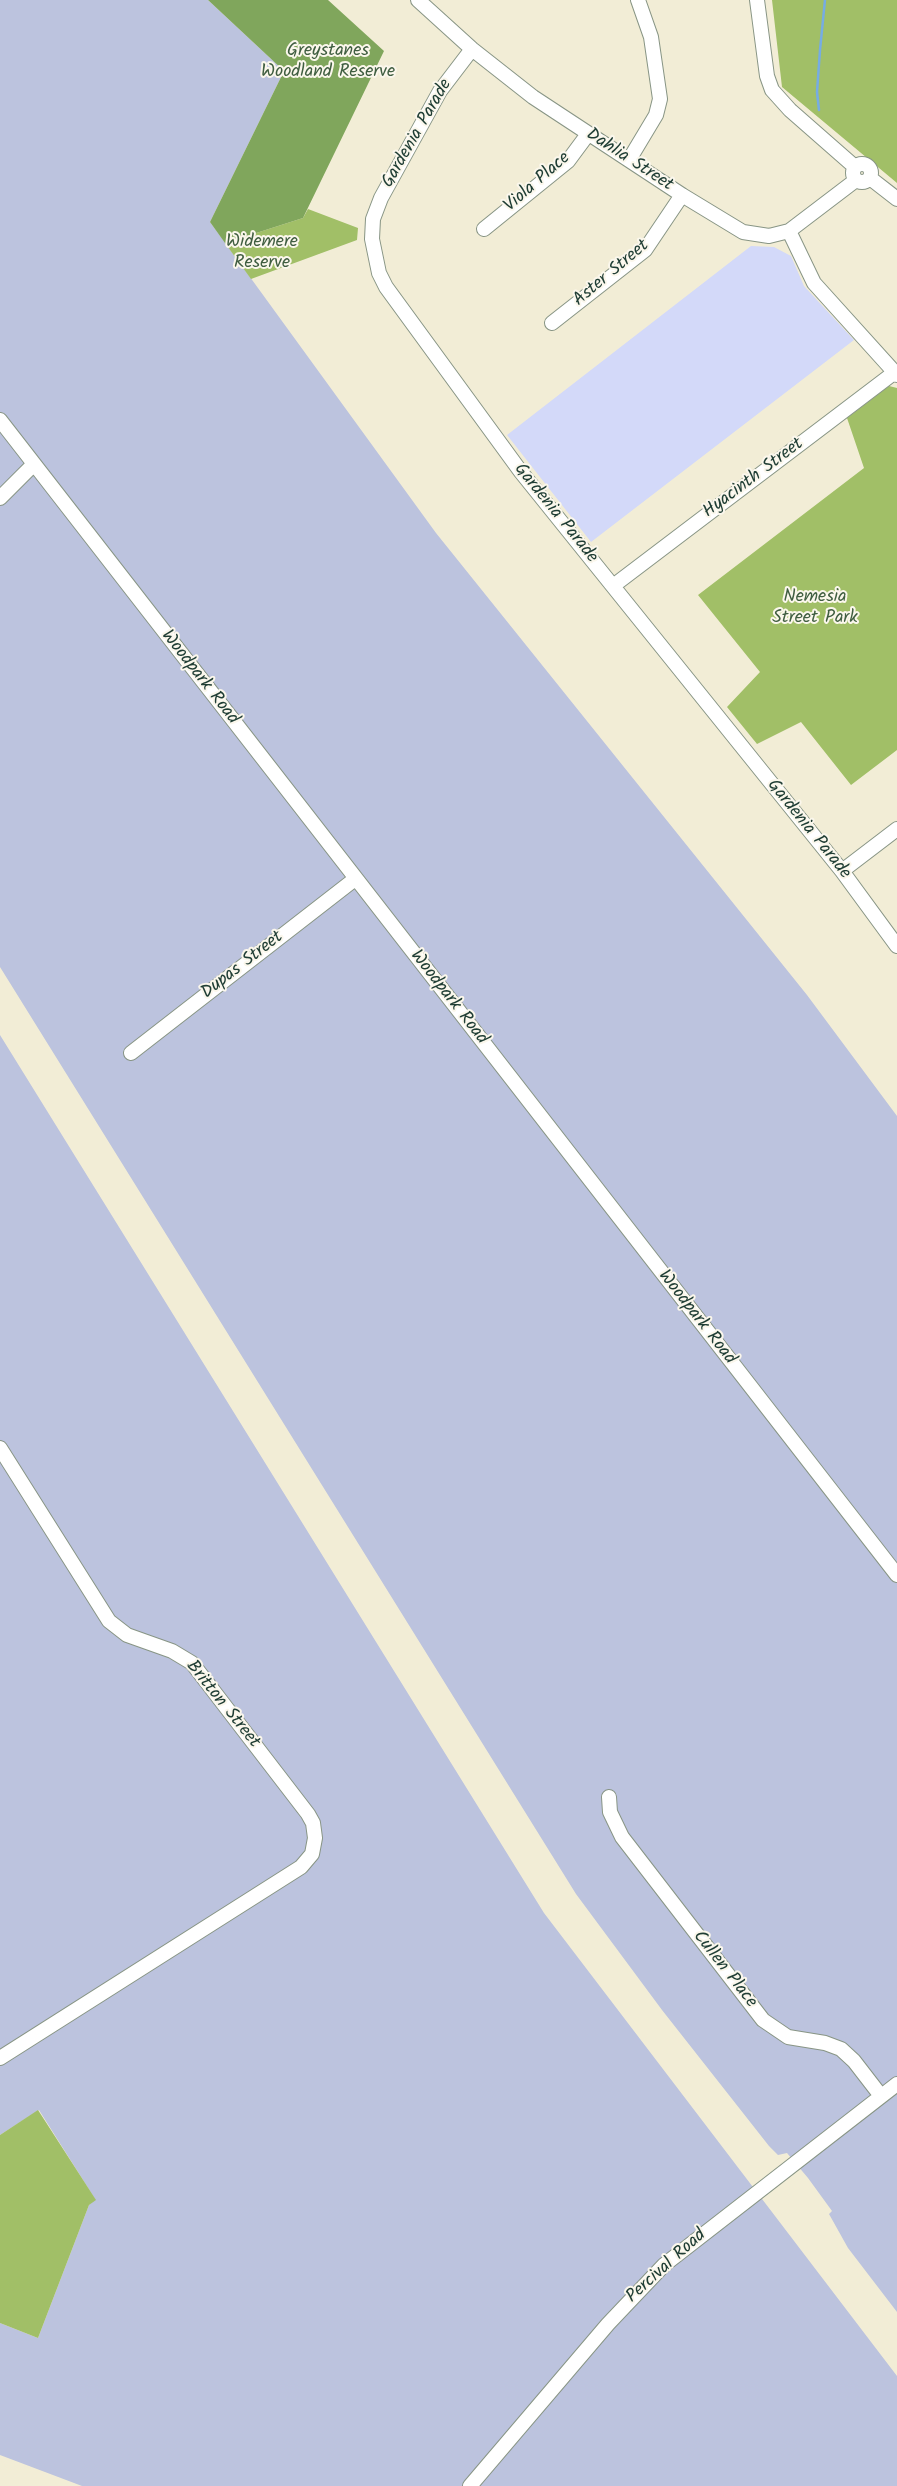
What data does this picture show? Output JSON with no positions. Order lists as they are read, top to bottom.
{
  "streets": {
    "street": [
      "Gardenia Parade",
      "Dahlia Street",
      "Viola Place",
      "Aster Street",
      "Hyacinth Street",
      "Woodpark Road",
      "Dupas Street",
      "Britton Street",
      "Cullen Place",
      "Percival Road"
    ]
  },
  "crossings": [
    ["Gardenia Parade", "Dahlia Street"],
    ["Gardenia Parade", "Hyacinth Street"],
    ["Dahlia Street", "Viola Place"],
    ["Dahlia Street", "Aster Street"],
    ["Woodpark Road", "Dupas Street"],
    ["Cullen Place", "Percival Road"]
  ],
  "parks": ["Greystanes Woodland Reserve", "Widemere Reserve", "Nemesia Street Park"]
}
